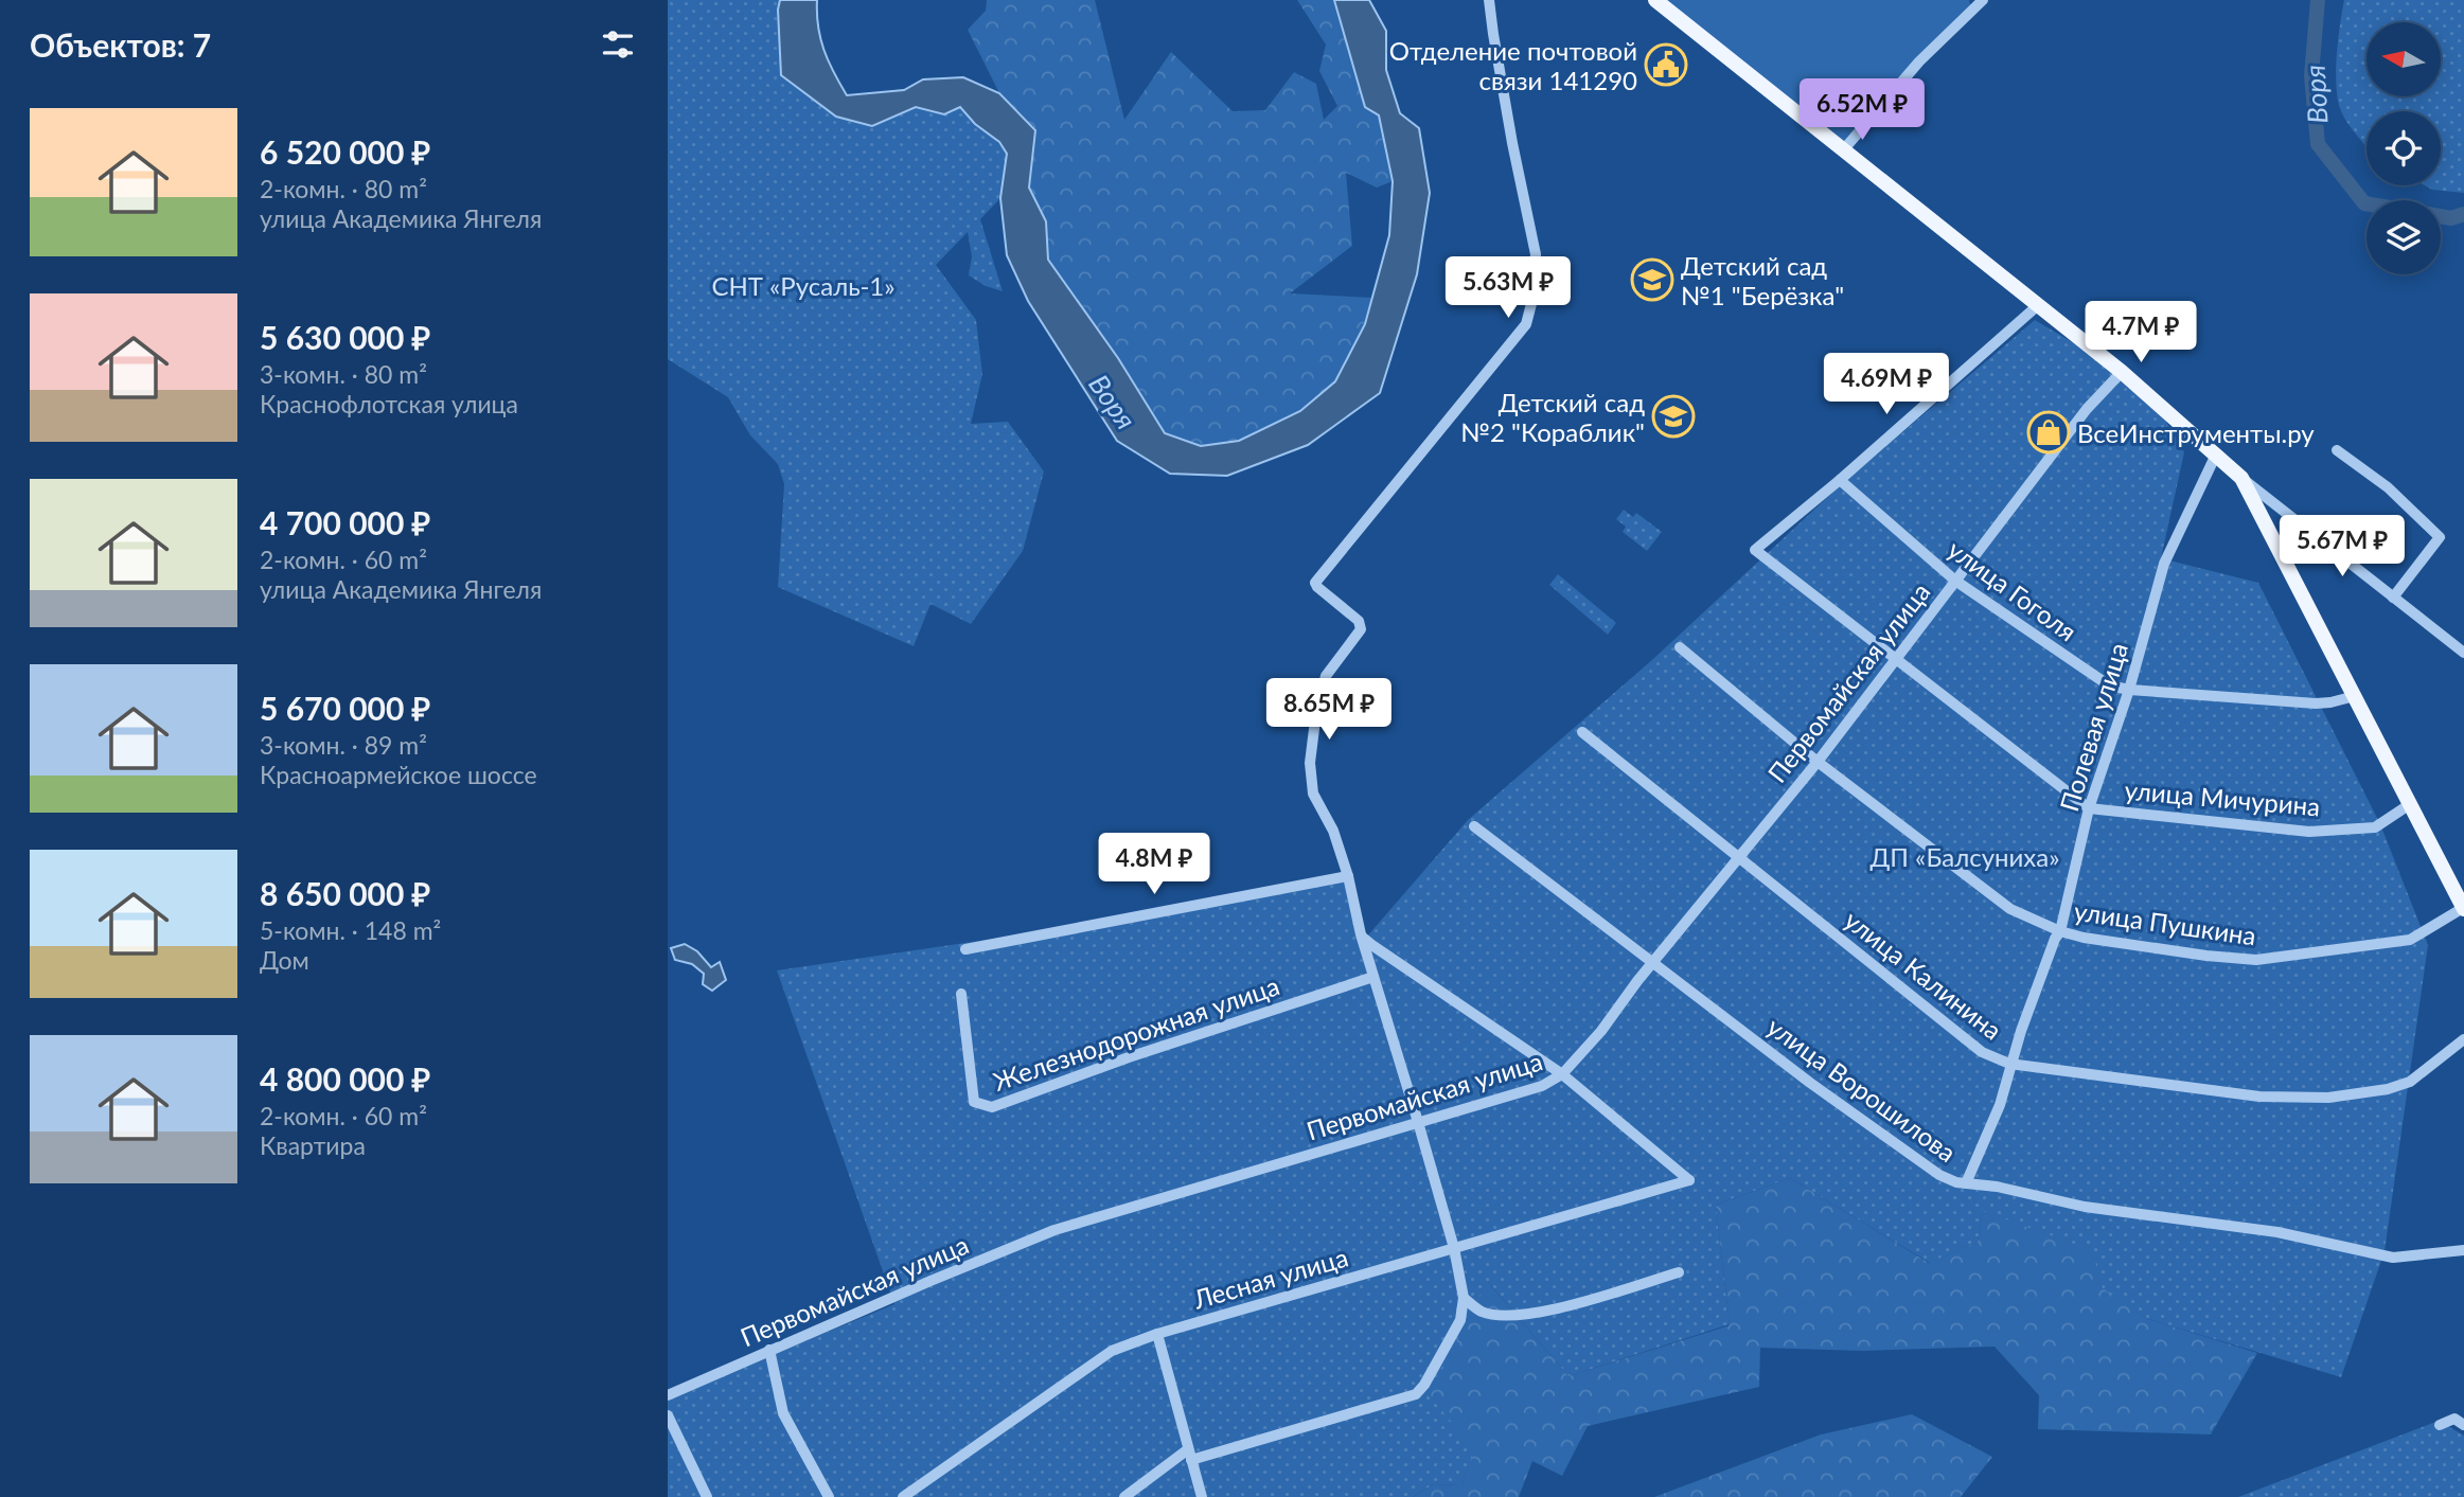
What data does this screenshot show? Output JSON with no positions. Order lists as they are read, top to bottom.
{
  "streets": {
    "street": [
      "улица Гоголя",
      "Первомайская улица",
      "Полевая улица",
      "улица Мичурина",
      "улица Пушкина",
      "улица Калинина",
      "Железнодорожная улица",
      "улица Ворошилова",
      "Лесная улица"
    ]
  },
  "crossings": [
    ["улица Гоголя", "Первомайская улица"],
    ["улица Гоголя", "Полевая улица"],
    ["улица Гоголя", "улица Мичурина"],
    ["Первомайская улица", "улица Мичурина"],
    ["Первомайская улица", "улица Пушкина"],
    ["Первомайская улица", "улица Калинина"],
    ["Первомайская улица", "улица Ворошилова"],
    ["Первомайская улица", "Лесная улица"],
    ["Полевая улица", "улица Мичурина"],
    ["Полевая улица", "улица Пушкина"],
    ["Полевая улица", "улица Калинина"],
    ["Полевая улица", "улица Ворошилова"]
  ],
  "water": ["Воря"],
  "parks": ["СНТ «Русаль-1»", "ДП «Балсуниха»"],
  "places": {
    "public building": ["Отделение почтовой связи 141290"],
    "school or university": ["Детский сад №1 \"Берёзка\"", "Детский сад №2 \"Кораблик\""],
    "shop": ["ВсеИнструменты.ру"]
  },
  "north": "left",
  "page": {
    "heading": "Объектов: 7",
    "price": [
      "6.52M ₽",
      "5.63M ₽",
      "4.7M ₽",
      "4.69M ₽",
      "5.67M ₽",
      "8.65M ₽",
      "4.8M ₽"
    ],
    "list": [
      {
        "name": "6 520 000 ₽",
        "note": "2-комн. · 80 m² · улица Академика Янгеля"
      },
      {
        "name": "5 630 000 ₽",
        "note": "3-комн. · 80 m² · Краснофлотская улица"
      },
      {
        "name": "4 700 000 ₽",
        "note": "2-комн. · 60 m² · улица Академика Янгеля"
      },
      {
        "name": "5 670 000 ₽",
        "note": "3-комн. · 89 m² · Красноармейское шоссе"
      },
      {
        "name": "8 650 000 ₽",
        "note": "5-комн. · 148 m² · Дом"
      },
      {
        "name": "4 800 000 ₽",
        "note": "2-комн. · 60 m² · Квартира"
      }
    ]
  }
}
